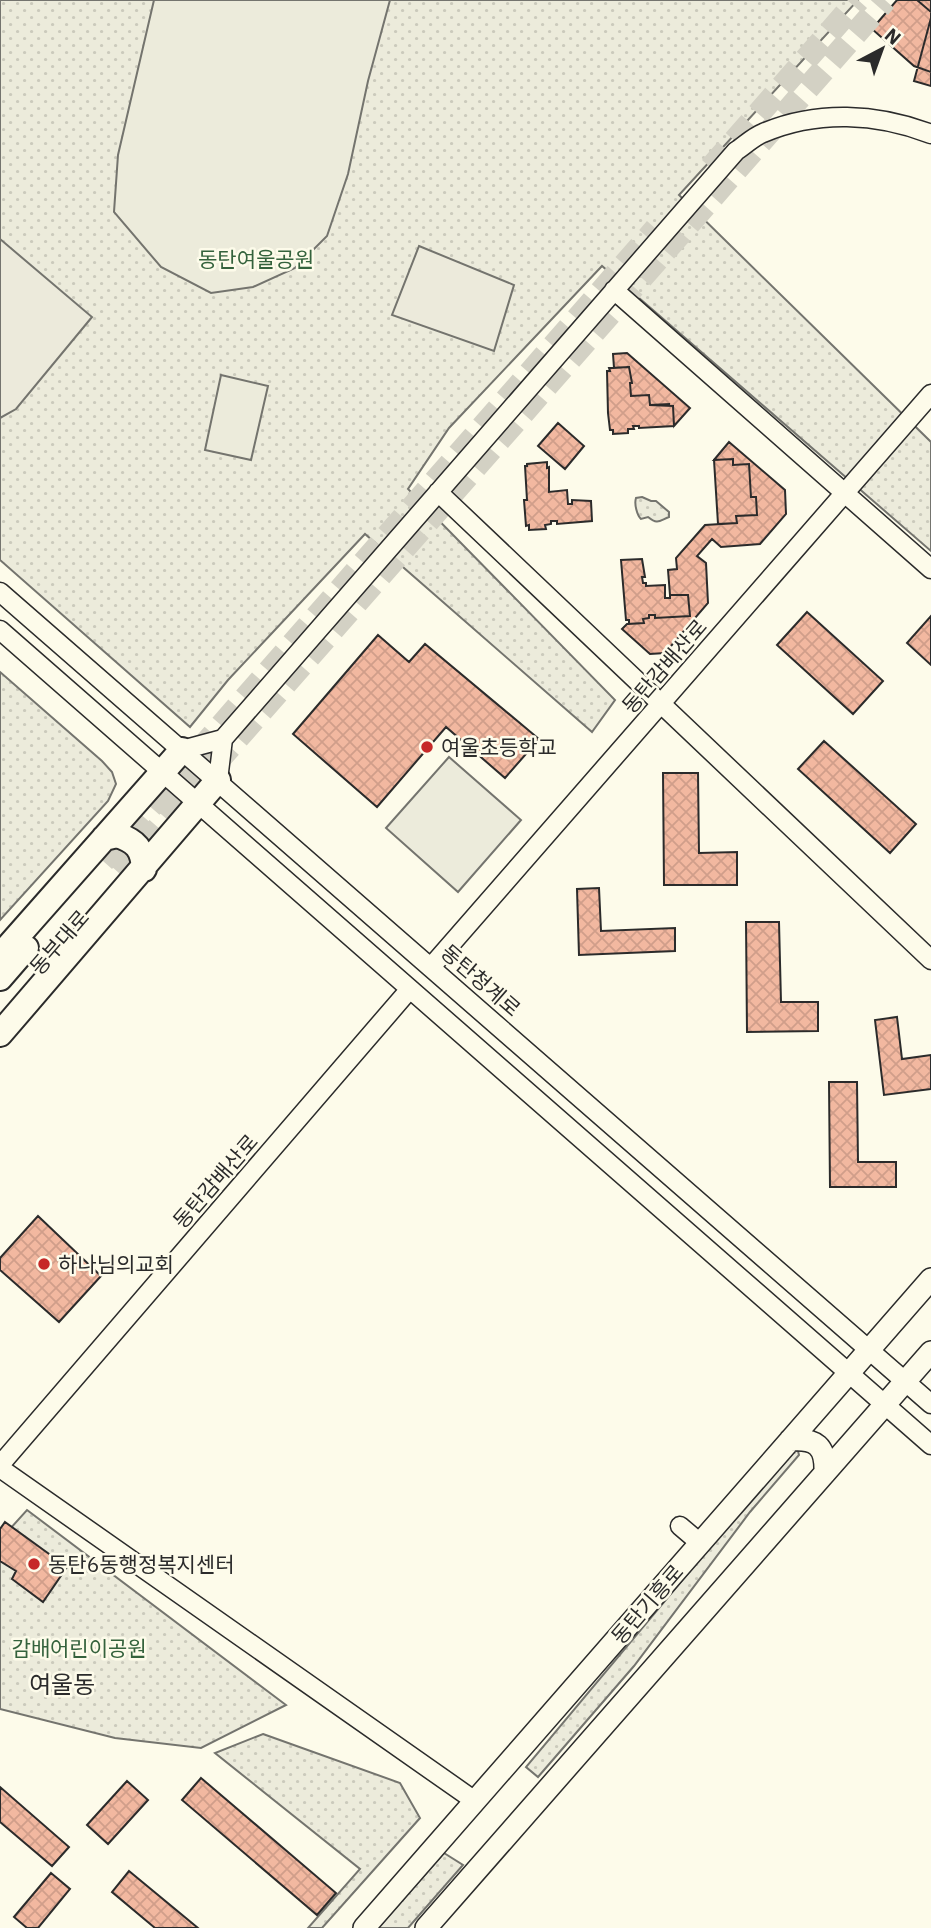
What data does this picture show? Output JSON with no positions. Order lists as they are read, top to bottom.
{
  "streets": {
    "highway": ["동부대로"],
    "main road": ["동탄기흥로"],
    "street": ["동탄감배산로", "동탄청계로"]
  },
  "crossings": [
    ["동탄감배산로", "동탄청계로"],
    ["동탄청계로", "동탄기흥로"]
  ],
  "districts": ["여울동"],
  "parks": ["동탄여울공원", "감배어린이공원"],
  "places": ["여울초등학교", "하나님의교회", "동탄6동행정복지센터"],
  "north": "top right"
}
